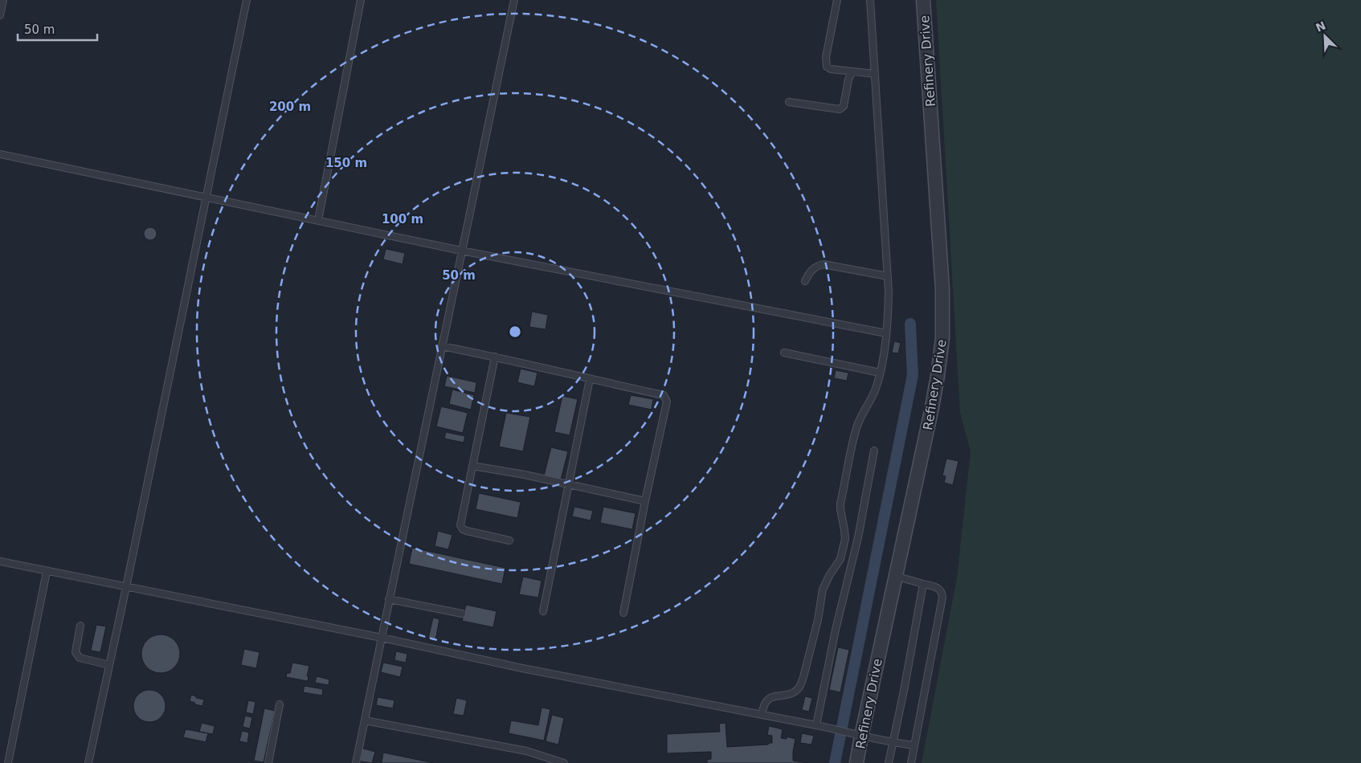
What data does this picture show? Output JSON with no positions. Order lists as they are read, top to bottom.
{
  "streets": {
    "street": ["Refinery Drive"]
  },
  "scale_bar": "50 m",
  "north": "top left",
  "rings": [
    "200 m",
    "150 m",
    "100 m",
    "50 m"
  ]
}
